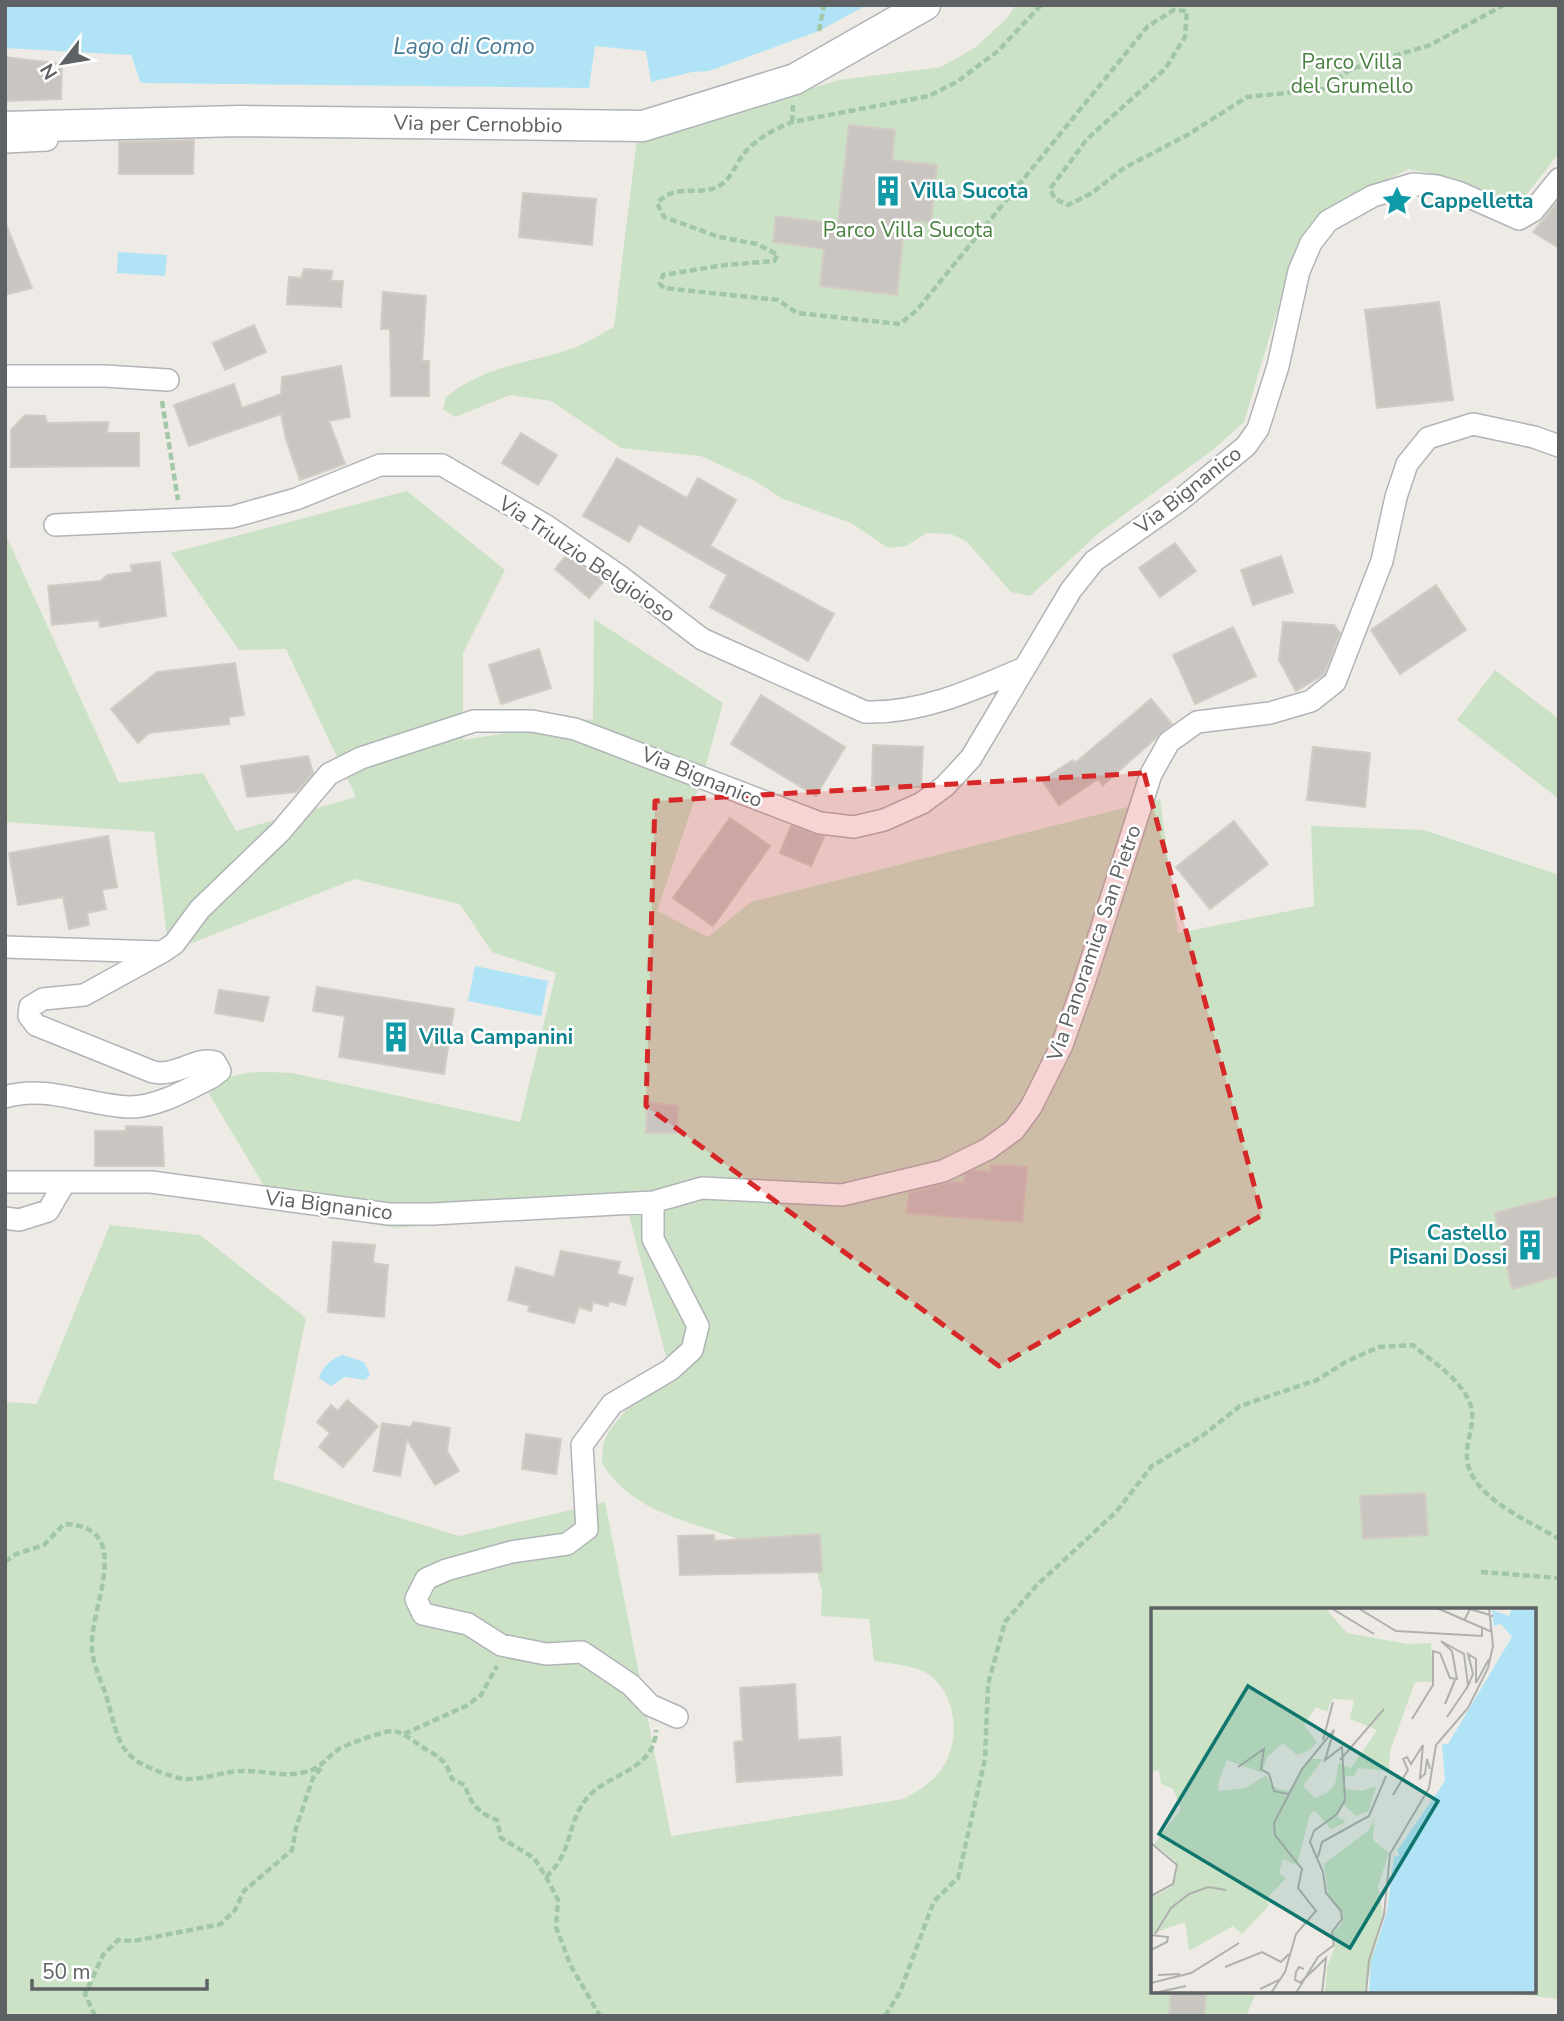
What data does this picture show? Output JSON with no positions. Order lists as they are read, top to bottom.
{
  "streets": {
    "main road": ["Via per Cernobbio"],
    "street": ["Via Bignanico", "Via Triulzio Belgioioso", "Via Panoramica San Pietro"]
  },
  "crossings": [
    ["Via Bignanico", "Via Triulzio Belgioioso"],
    ["Via Bignanico", "Via Panoramica San Pietro"]
  ],
  "water": ["Lago di Como"],
  "parks": ["Parco Villa del Grumello", "Parco Villa Sucota"],
  "places": {
    "building": ["Villa Sucota", "Villa Campanini", "Castello Pisani Dossi"],
    "place": ["Cappelletta"]
  },
  "scale_bar": "50 m",
  "north": "bottom left"
}
